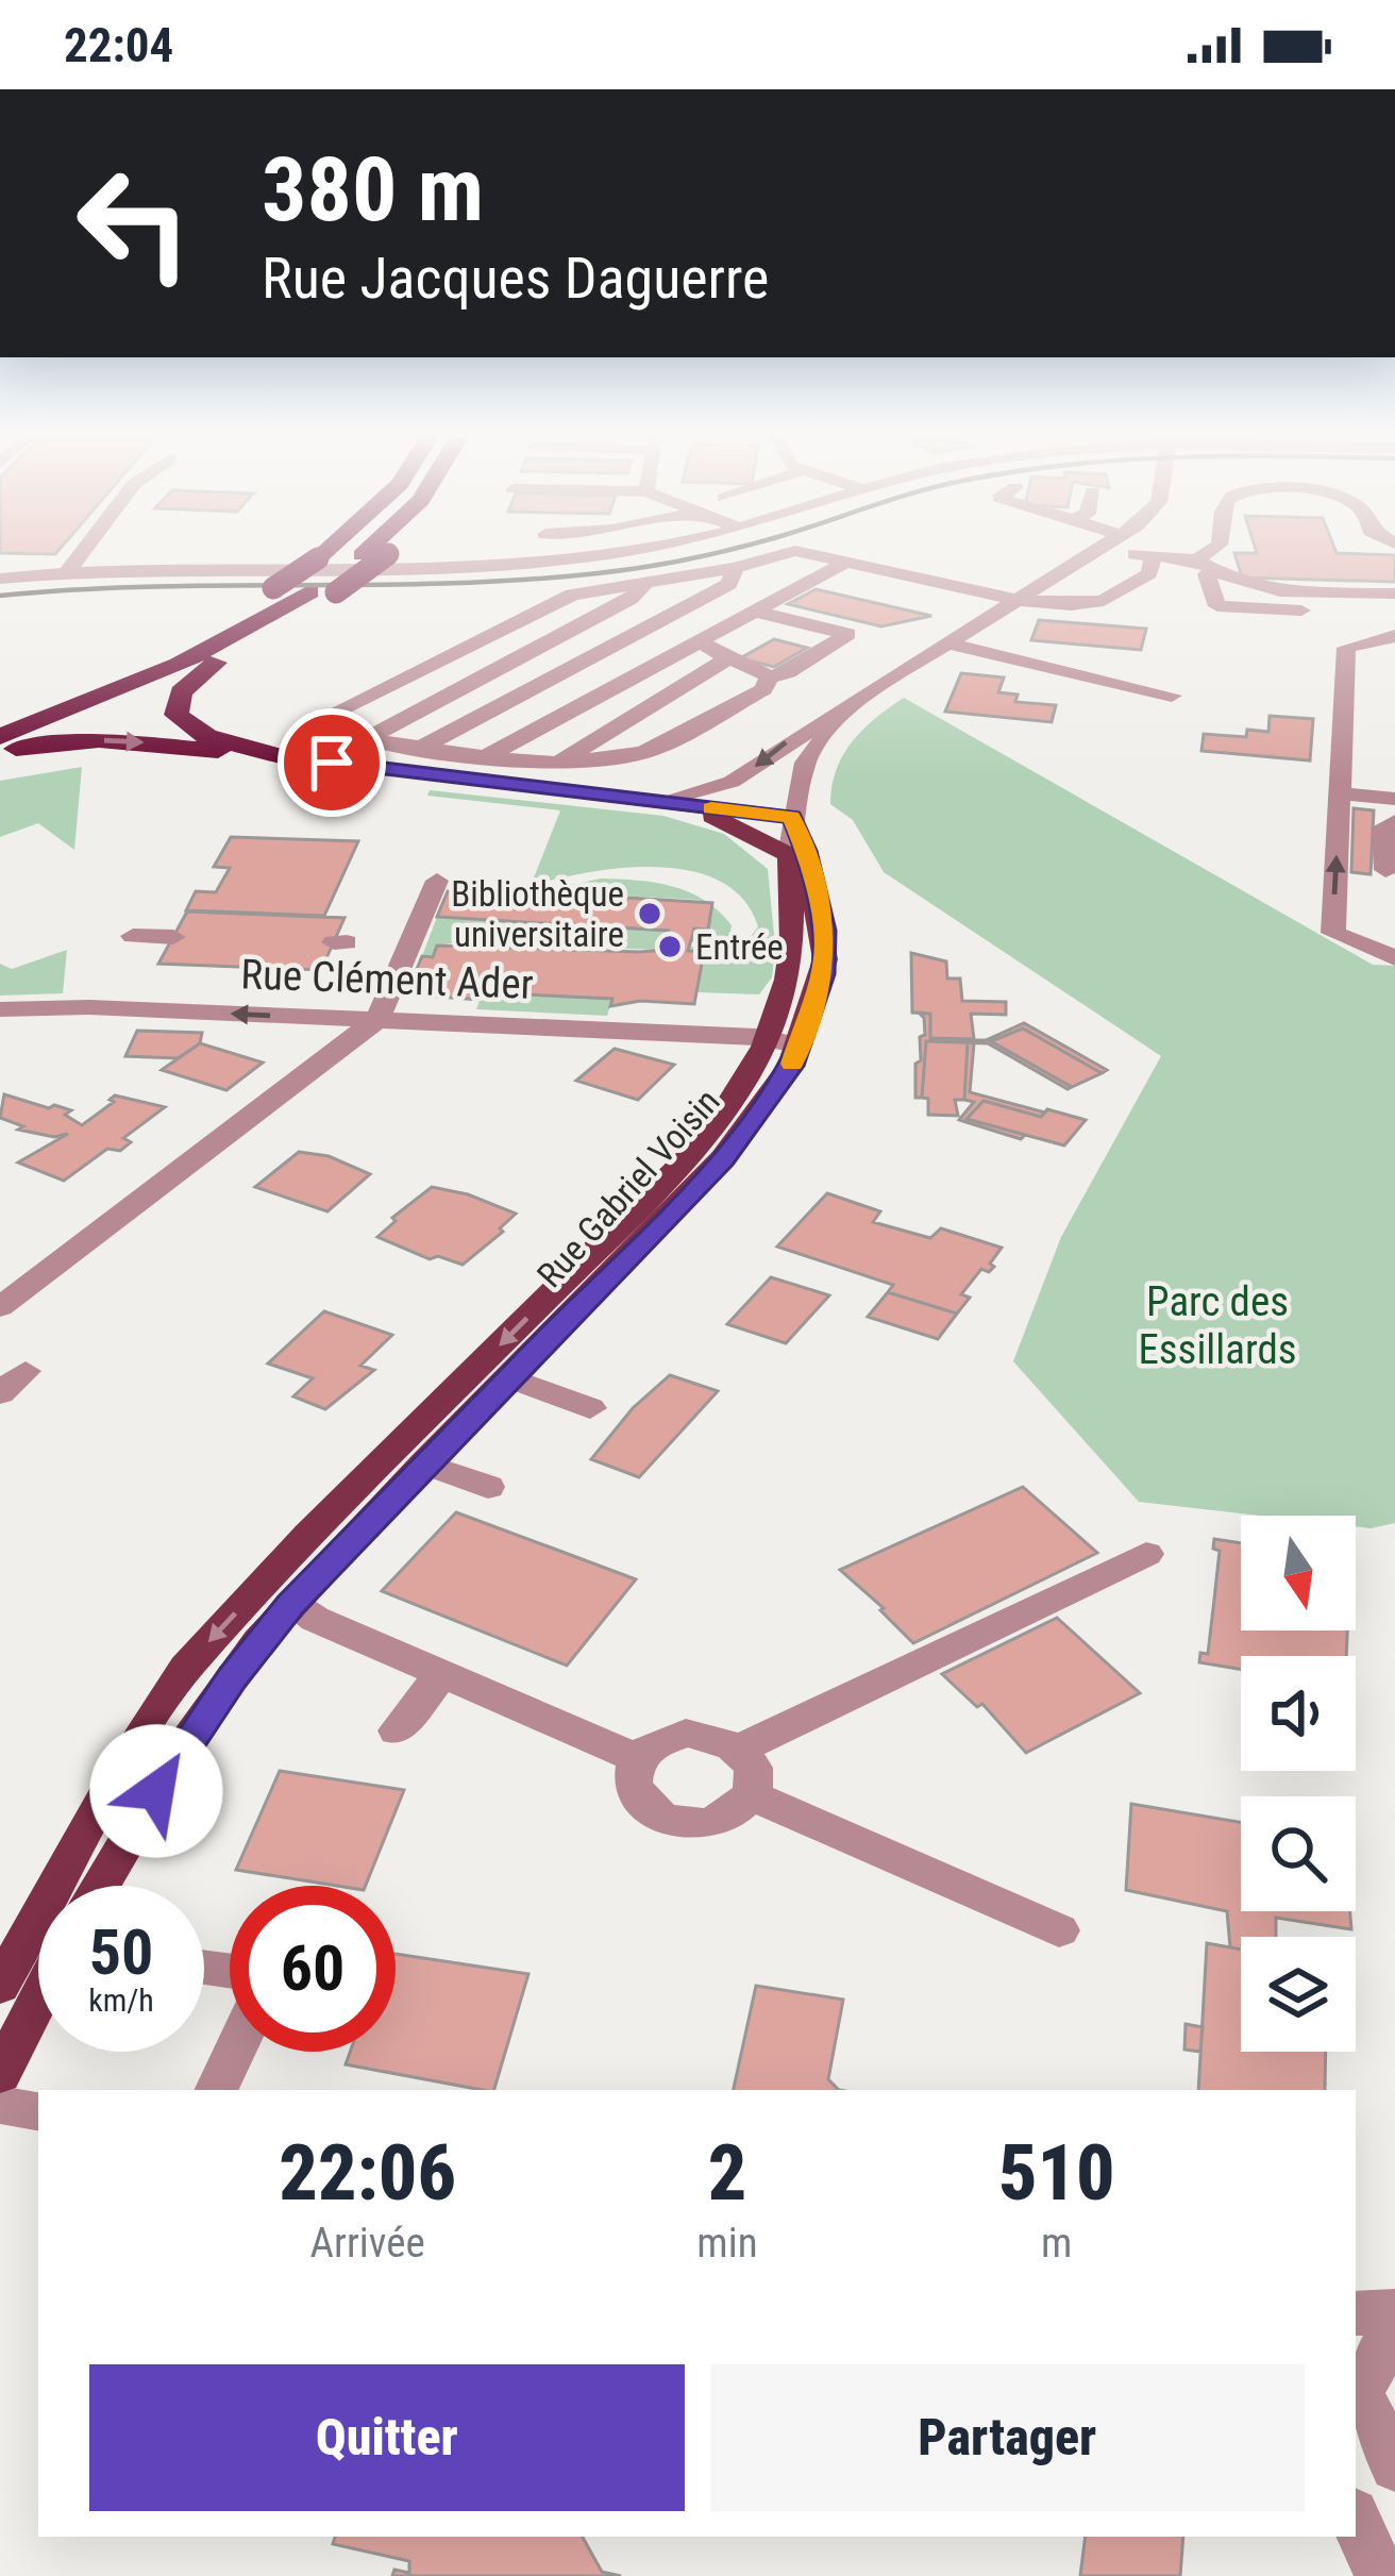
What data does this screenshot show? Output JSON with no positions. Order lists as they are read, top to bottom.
{
  "streets": {
    "main road": ["Rue Gabriel Voisin"],
    "street": ["Rue Clément Ader"]
  },
  "one_way": ["Rue Clément Ader"],
  "parks": ["Parc des Essillards"],
  "places": ["Bibliothèque universitaire", "Entrée"],
  "north": "bottom",
  "page": {
    "status": "22:04",
    "turn": ["380 m", "Rue Jacques Daguerre"],
    "speed": "50 km/h",
    "limit": "60",
    "eta": [
      "22:06",
      "Arrivée",
      "2",
      "min",
      "510",
      "m"
    ],
    "buttons": ["Quitter", "Partager"]
  }
}
